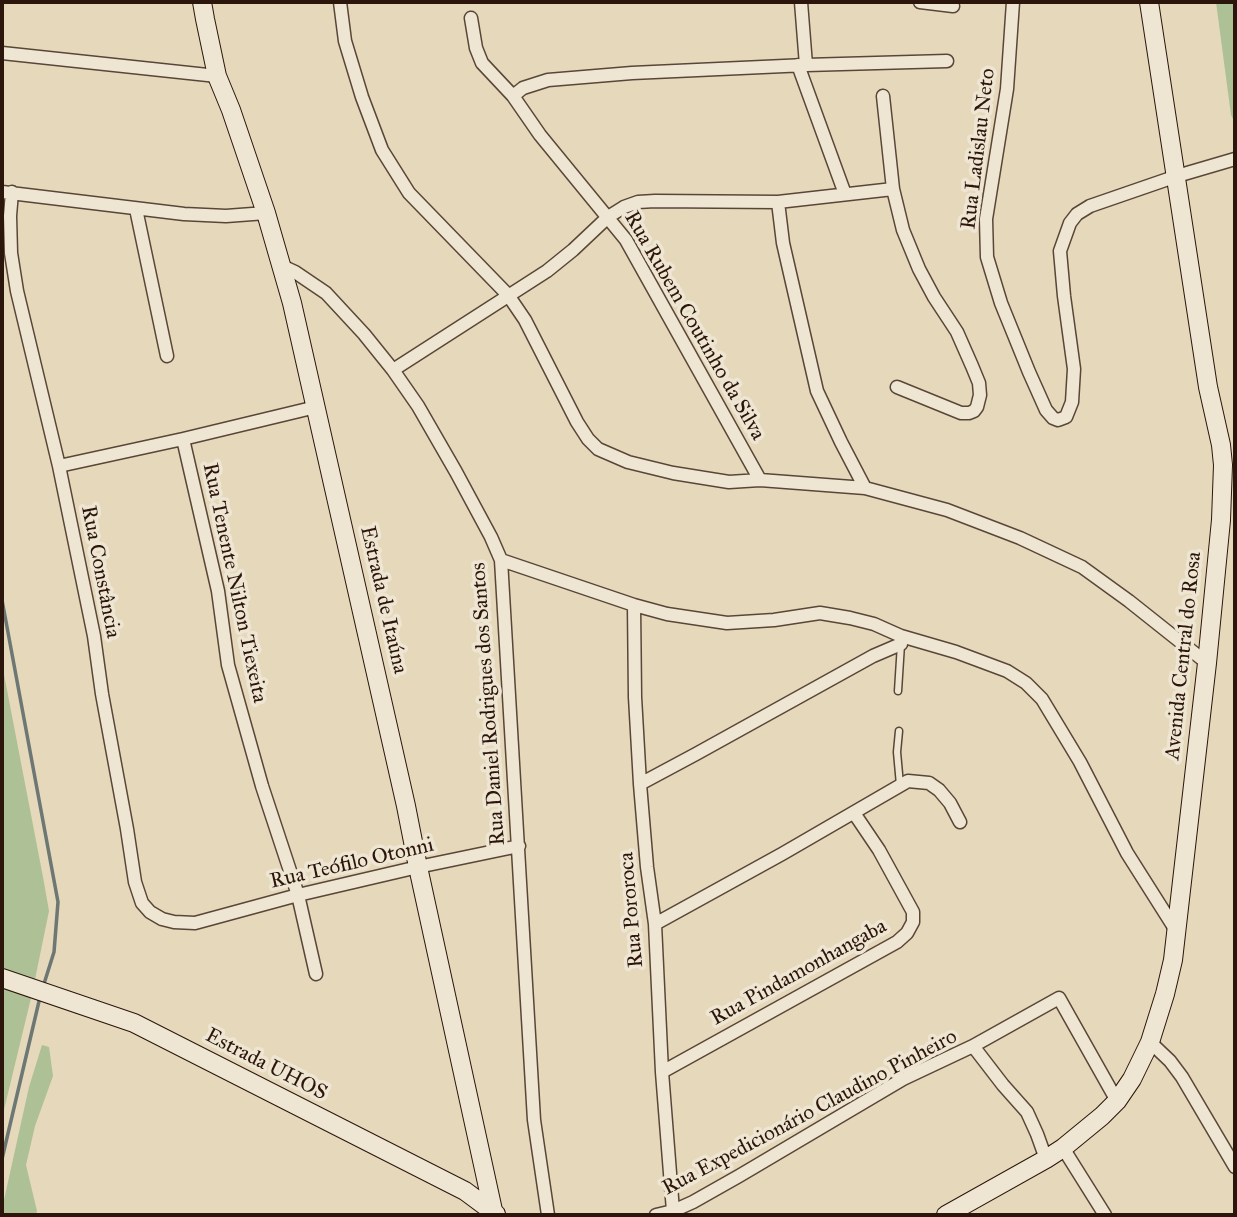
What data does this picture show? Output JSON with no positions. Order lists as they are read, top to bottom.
{
  "streets": {
    "street": [
      "Rua Ladislau Neto",
      "Rua Rubem Coutinho da Silva",
      "Rua Constância",
      "Rua Tenente Nilton Tiexeita",
      "Estrada de Itaúna",
      "Avenida Central do Rosa",
      "Rua Daniel Rodrigues dos Santos",
      "Rua Teófilo Otonni",
      "Rua Pororoca",
      "Rua Pindamonhangaba",
      "Estrada UHOS",
      "Rua Expedicionário Claudino Pinheiro"
    ]
  },
  "crossings": [
    ["Rua Ladislau Neto", "Avenida Central do Rosa"],
    ["Rua Constância", "Rua Teófilo Otonni"],
    ["Rua Tenente Nilton Tiexeita", "Rua Teófilo Otonni"],
    ["Estrada de Itaúna", "Rua Daniel Rodrigues dos Santos"],
    ["Estrada de Itaúna", "Rua Teófilo Otonni"],
    ["Estrada de Itaúna", "Estrada UHOS"],
    ["Avenida Central do Rosa", "Rua Expedicionário Claudino Pinheiro"],
    ["Rua Daniel Rodrigues dos Santos", "Rua Teófilo Otonni"],
    ["Rua Pororoca", "Rua Pindamonhangaba"],
    ["Rua Pororoca", "Rua Expedicionário Claudino Pinheiro"]
  ]
}
